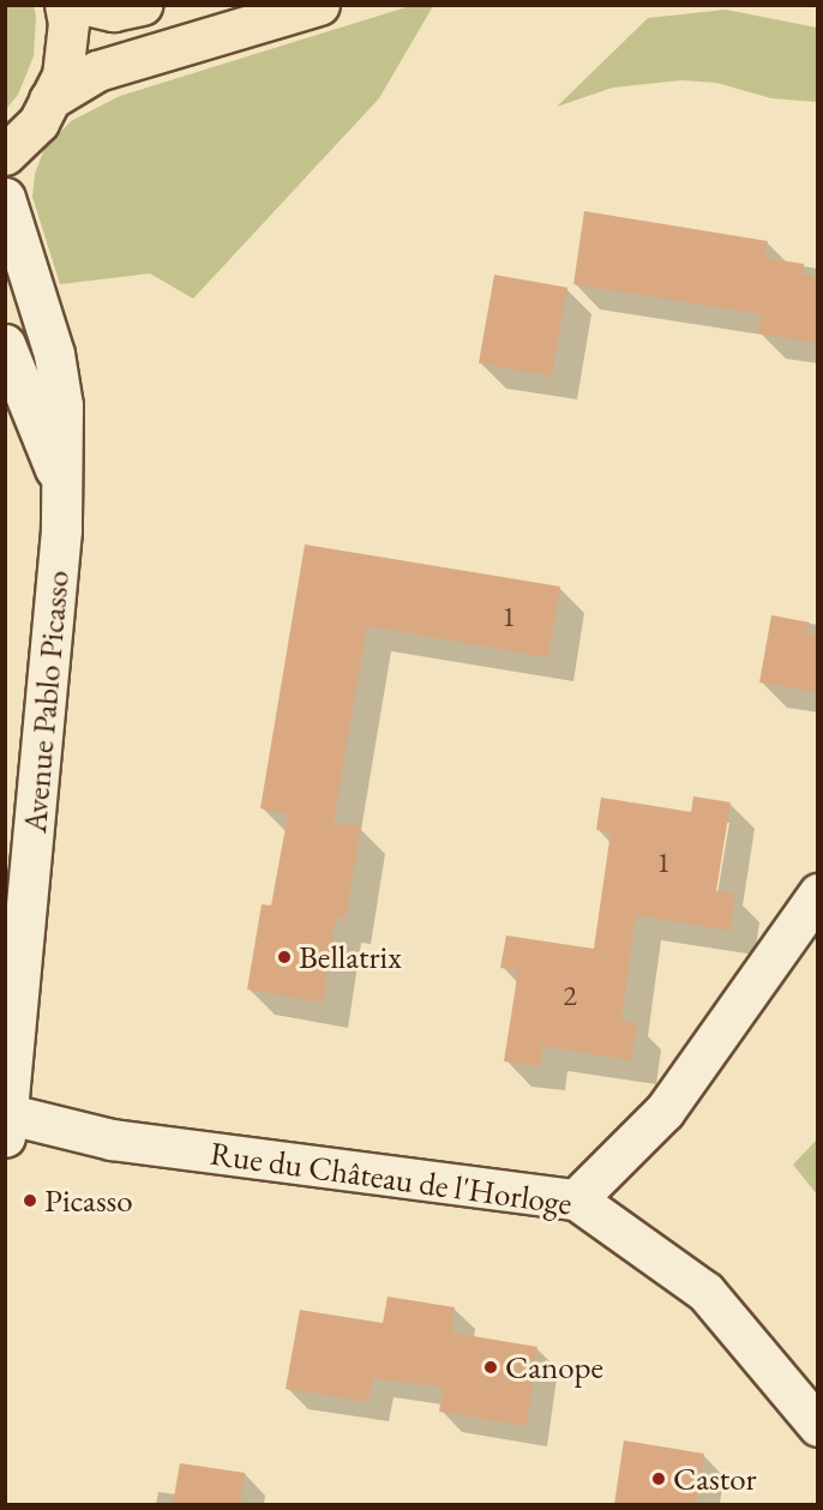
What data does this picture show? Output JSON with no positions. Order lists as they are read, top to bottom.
{
  "streets": {
    "street": ["Avenue Pablo Picasso", "Rue du Château de l'Horloge"]
  },
  "crossings": [
    ["Avenue Pablo Picasso", "Rue du Château de l'Horloge"]
  ],
  "places": [
    "Bellatrix",
    "Picasso",
    "Canope",
    "Castor"
  ],
  "house_numbers": ["1", "1", "2"]
}
